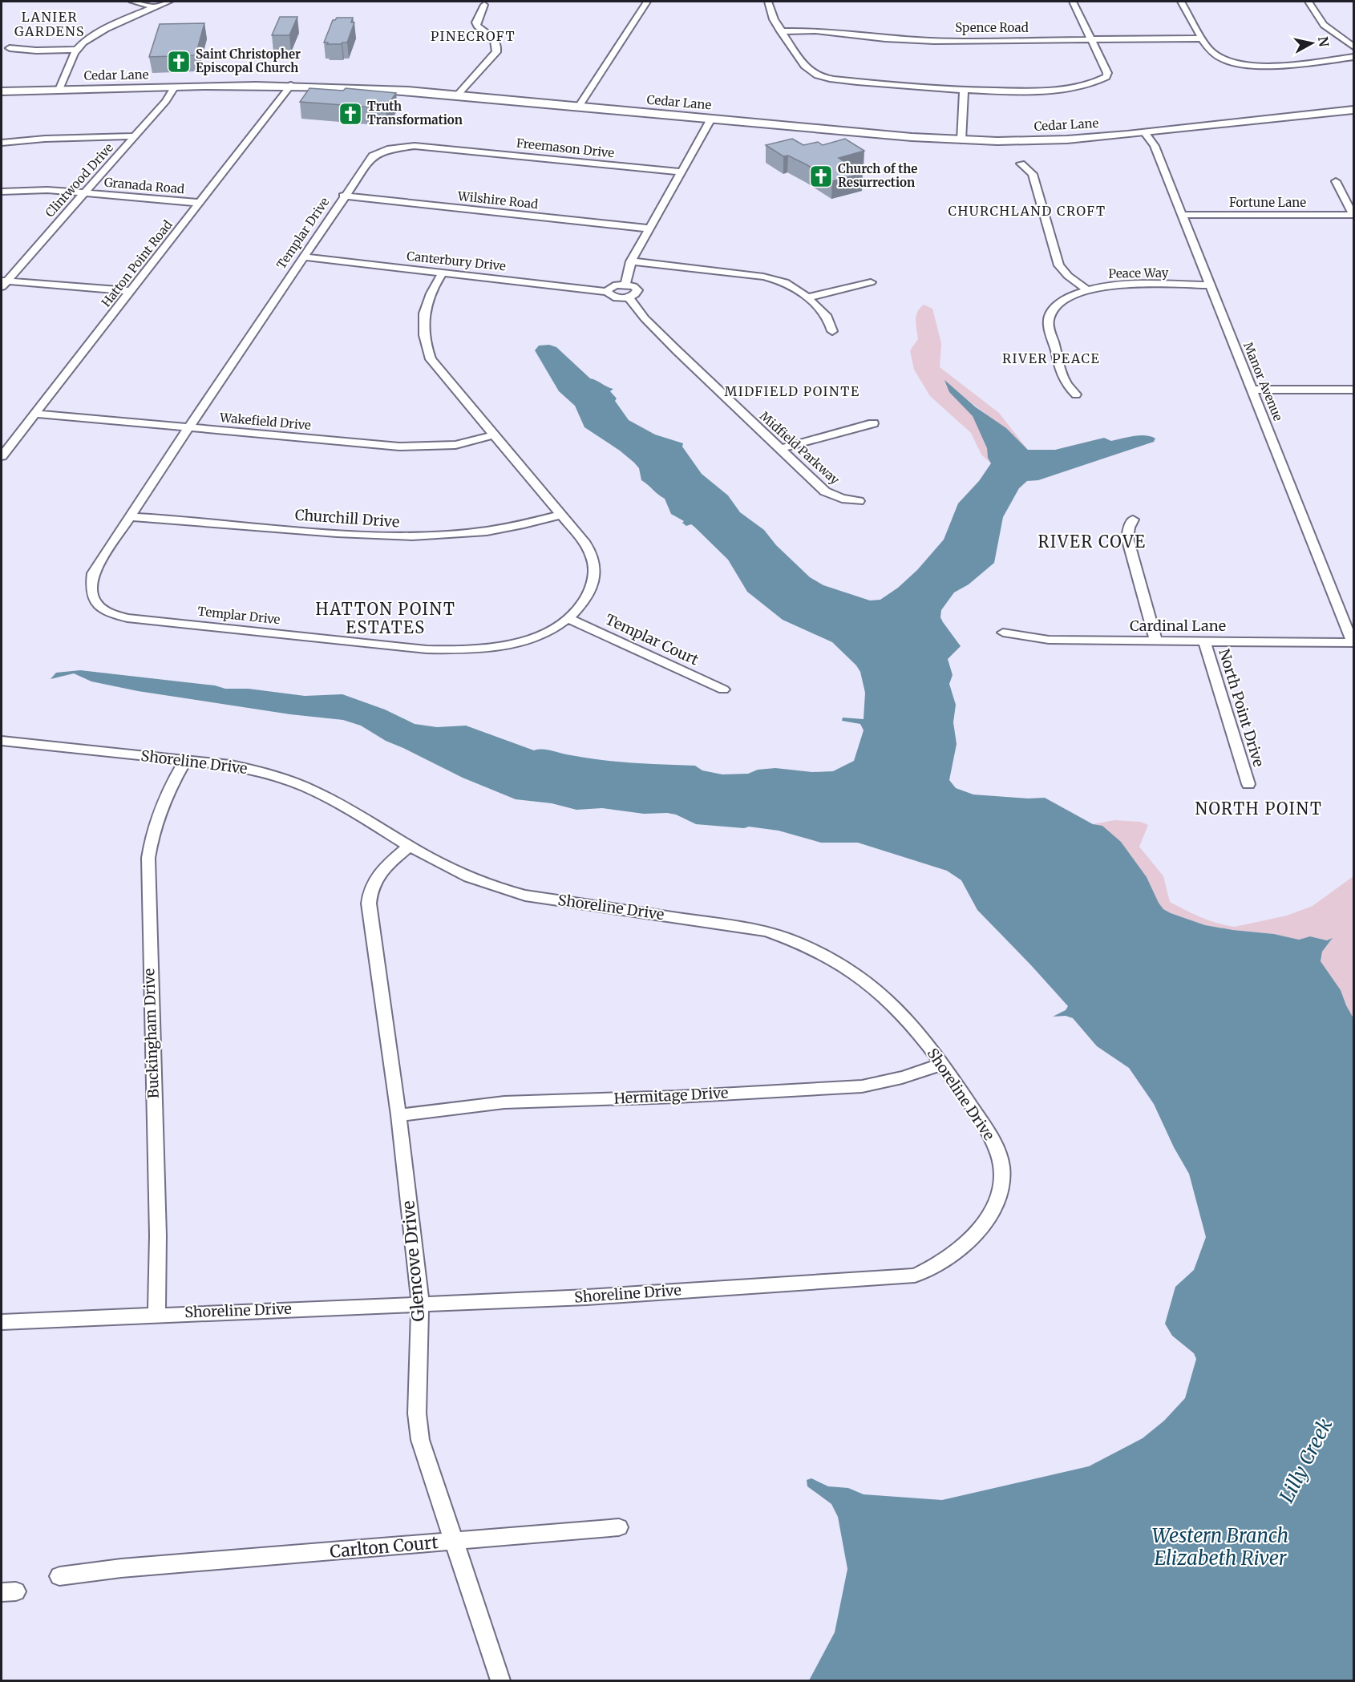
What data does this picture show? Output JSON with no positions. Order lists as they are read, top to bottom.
{
  "streets": {
    "main road": ["Cedar Lane"],
    "street": [
      "Spence Road",
      "Freemason Drive",
      "Clintwood Drive",
      "Granada Road",
      "Wilshire Road",
      "Fortune Lane",
      "Templar Drive",
      "Canterbury Drive",
      "Hatton Point Road",
      "Peace Way",
      "Manor Avenue",
      "Wakefield Drive",
      "Midfield Parkway",
      "Churchill Drive",
      "Cardinal Lane",
      "Templar Court",
      "North Point Drive",
      "Shoreline Drive",
      "Buckingham Drive",
      "Hermitage Drive",
      "Glencove Drive",
      "Carlton Court"
    ]
  },
  "crossings": [
    ["Cedar Lane", "Clintwood Drive"],
    ["Cedar Lane", "Hatton Point Road"],
    ["Cedar Lane", "Manor Avenue"],
    ["Freemason Drive", "Templar Drive"],
    ["Clintwood Drive", "Granada Road"],
    ["Granada Road", "Hatton Point Road"],
    ["Wilshire Road", "Templar Drive"],
    ["Fortune Lane", "Manor Avenue"],
    ["Templar Drive", "Canterbury Drive"],
    ["Templar Drive", "Wakefield Drive"],
    ["Templar Drive", "Churchill Drive"],
    ["Templar Drive", "Templar Court"],
    ["Canterbury Drive", "Midfield Parkway"],
    ["Hatton Point Road", "Wakefield Drive"],
    ["Peace Way", "Manor Avenue"],
    ["Manor Avenue", "Cardinal Lane"],
    ["Cardinal Lane", "North Point Drive"],
    ["Shoreline Drive", "Buckingham Drive"],
    ["Shoreline Drive", "Hermitage Drive"],
    ["Shoreline Drive", "Glencove Drive"],
    ["Hermitage Drive", "Glencove Drive"],
    ["Glencove Drive", "Carlton Court"]
  ],
  "districts": [
    "LANIER GARDENS",
    "PINECROFT",
    "CHURCHLAND CROFT",
    "RIVER PEACE",
    "MIDFIELD POINTE",
    "RIVER COVE",
    "HATTON POINT ESTATES",
    "NORTH POINT"
  ],
  "water": ["Lilly Creek", "Western Branch Elizabeth River"],
  "places": {
    "church": ["Saint Christopher Episcopal Church", "Truth Transformation", "Church of the Resurrection"]
  },
  "north": "right"
}
